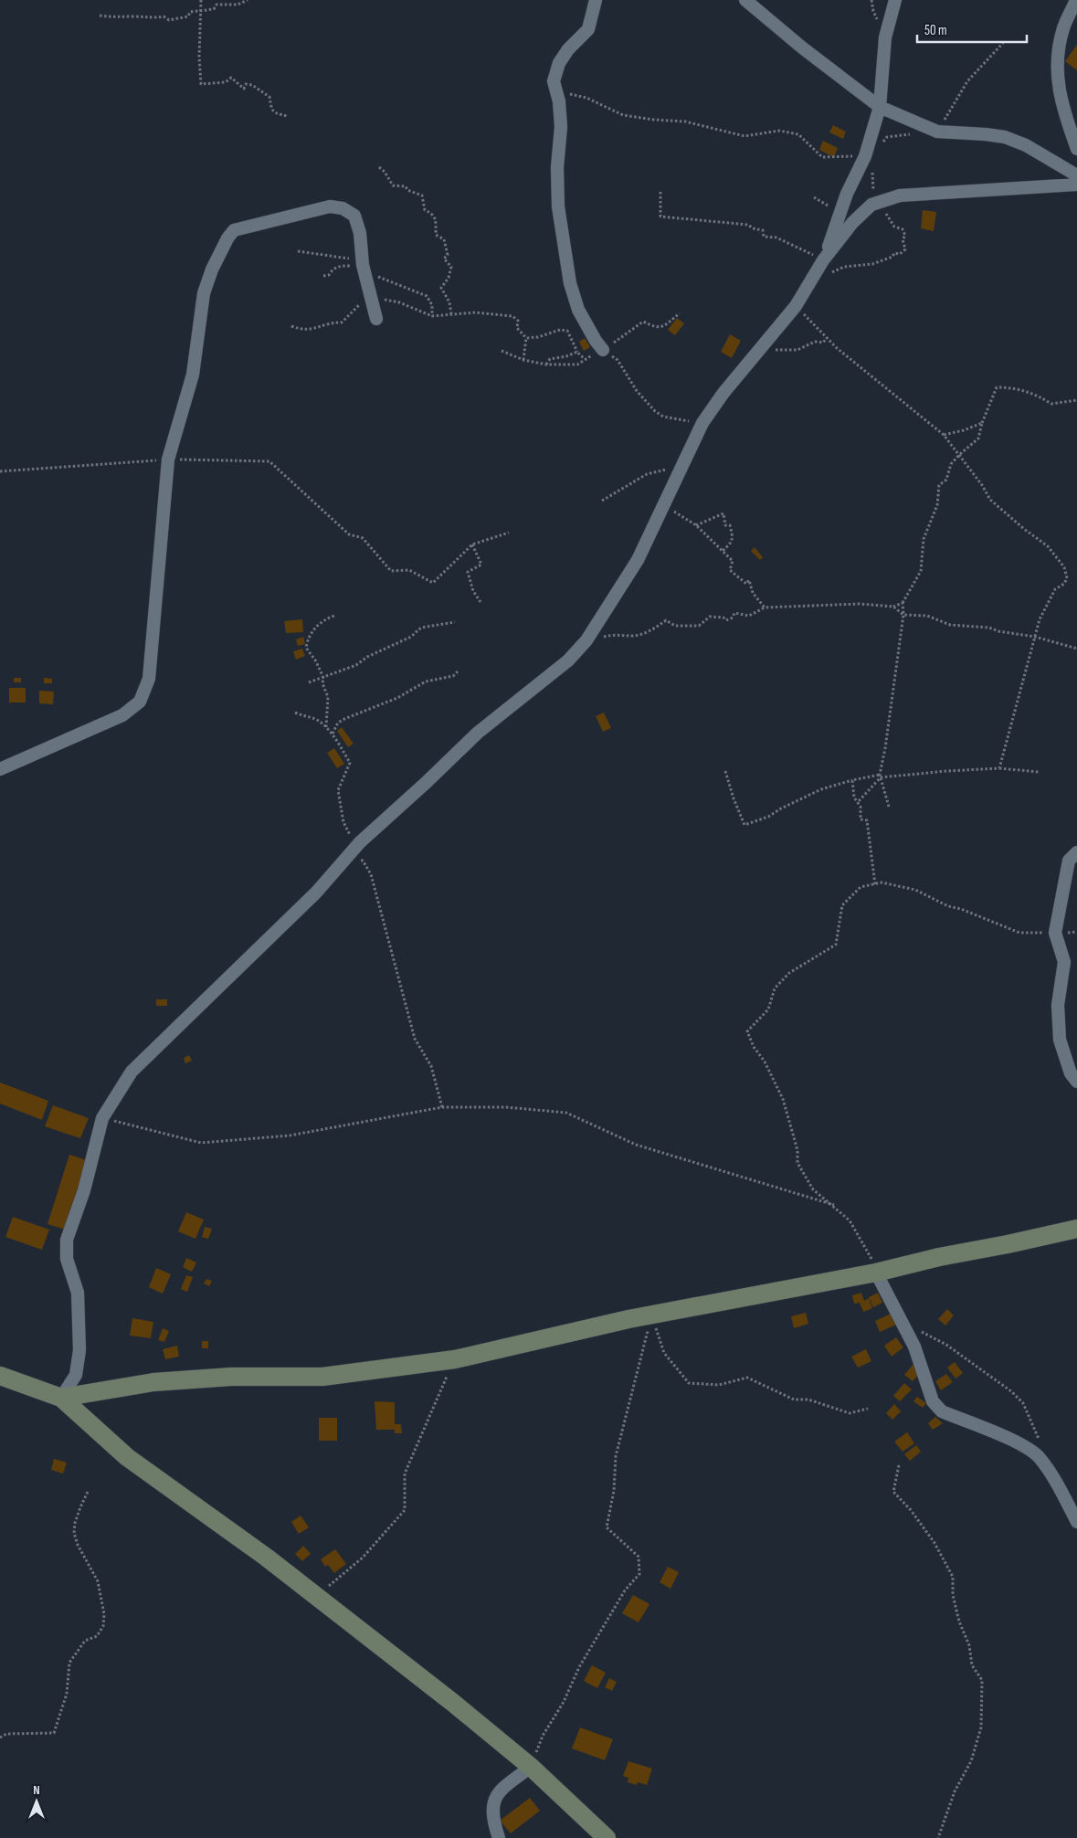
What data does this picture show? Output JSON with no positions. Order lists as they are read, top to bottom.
{
  "scale_bar": "50 m",
  "north": "top"
}
